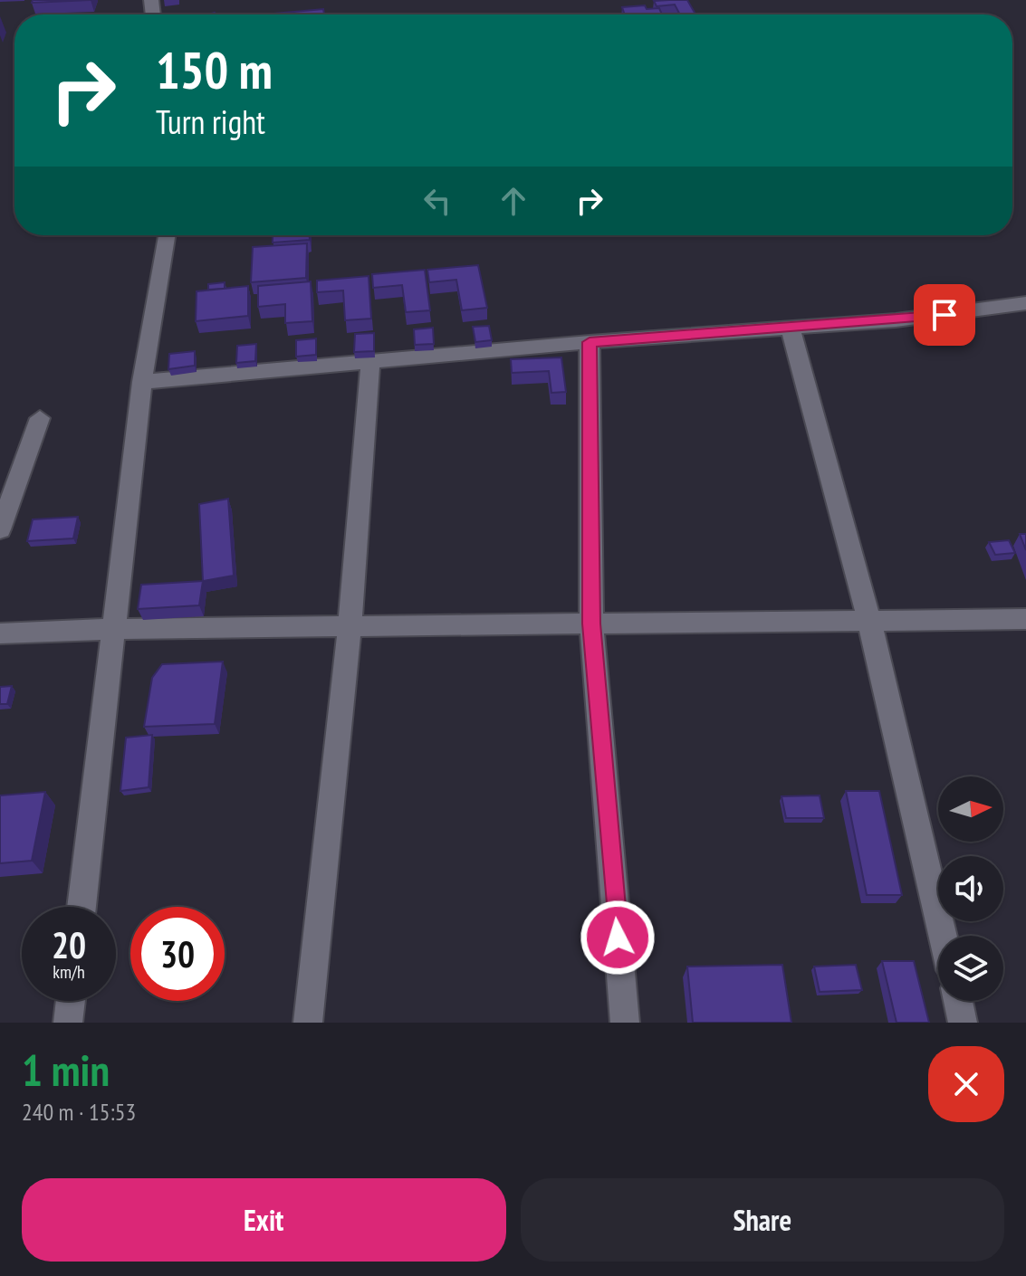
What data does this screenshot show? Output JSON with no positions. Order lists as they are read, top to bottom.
{
  "north": "right",
  "page": {
    "turn": ["150 m", "Turn right"],
    "speed": "20 km/h",
    "limit": "30",
    "heading": ["1 min", "240 m · 15:53"],
    "buttons": ["Exit", "Share"]
  }
}
